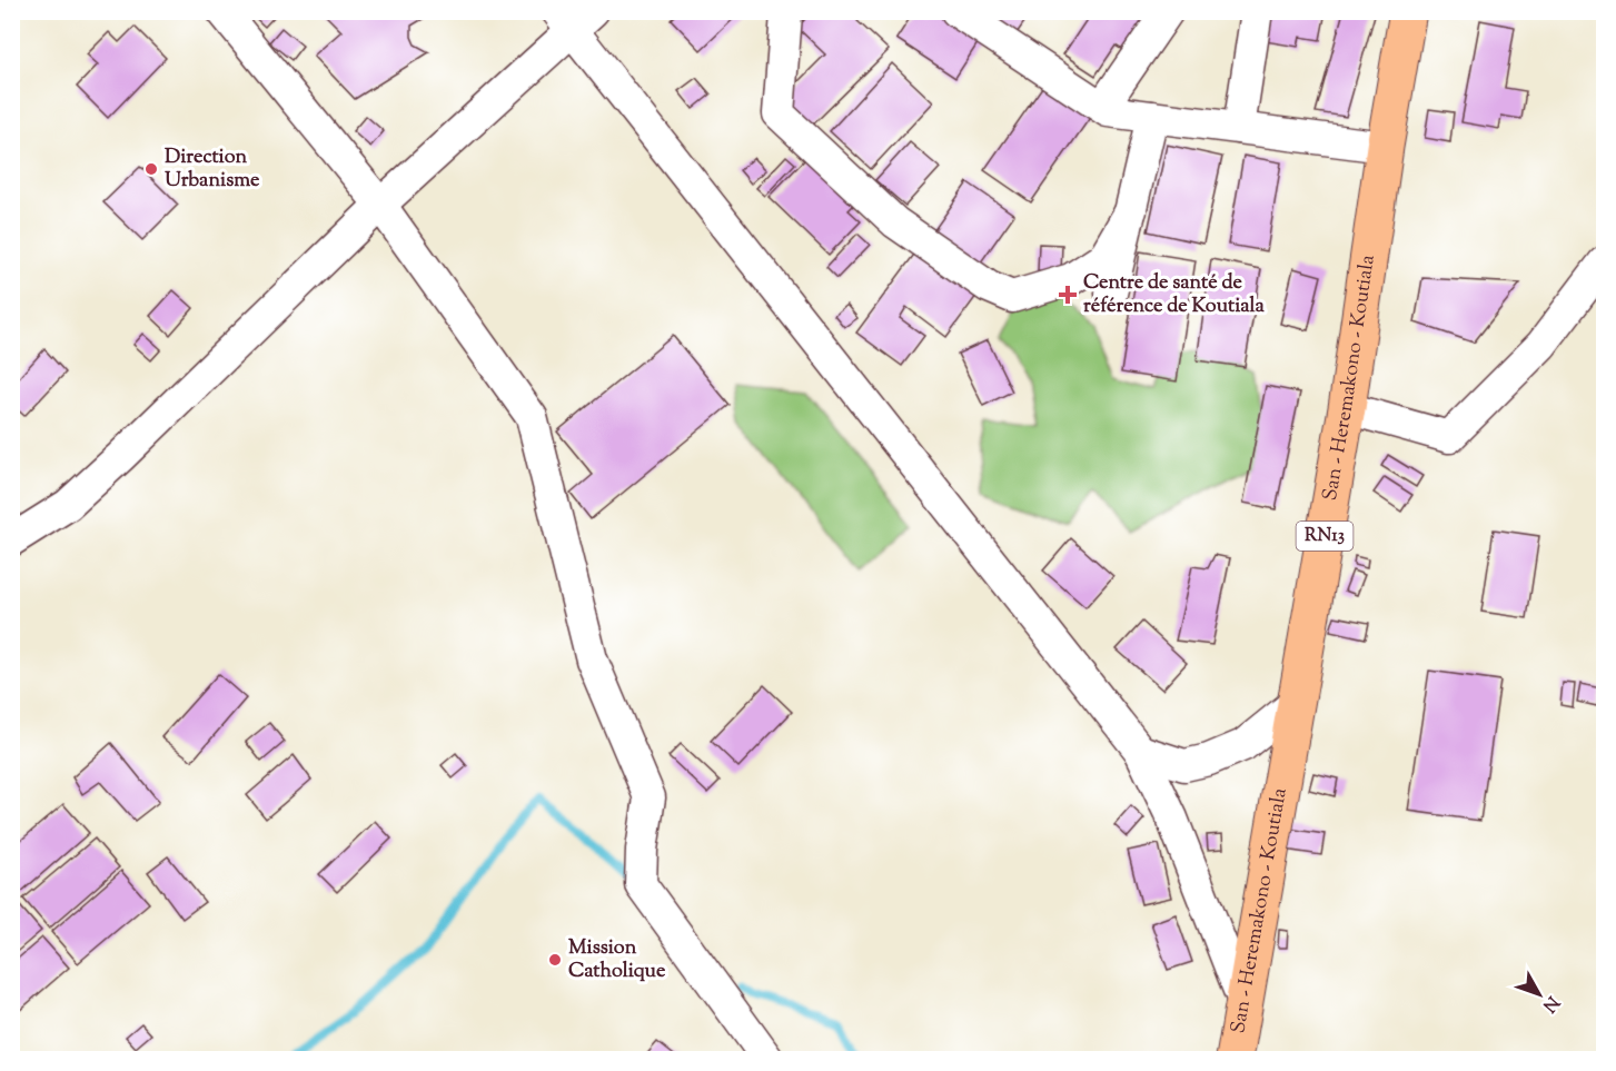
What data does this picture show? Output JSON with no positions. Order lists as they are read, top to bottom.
{
  "streets": {
    "main road": ["San - Heremakono - Koutiala", "RN13"]
  },
  "places": {
    "other": ["Direction Urbanisme", "Mission Catholique"],
    "health": ["Centre de santé de référence de Koutiala"]
  },
  "north": "bottom right"
}
